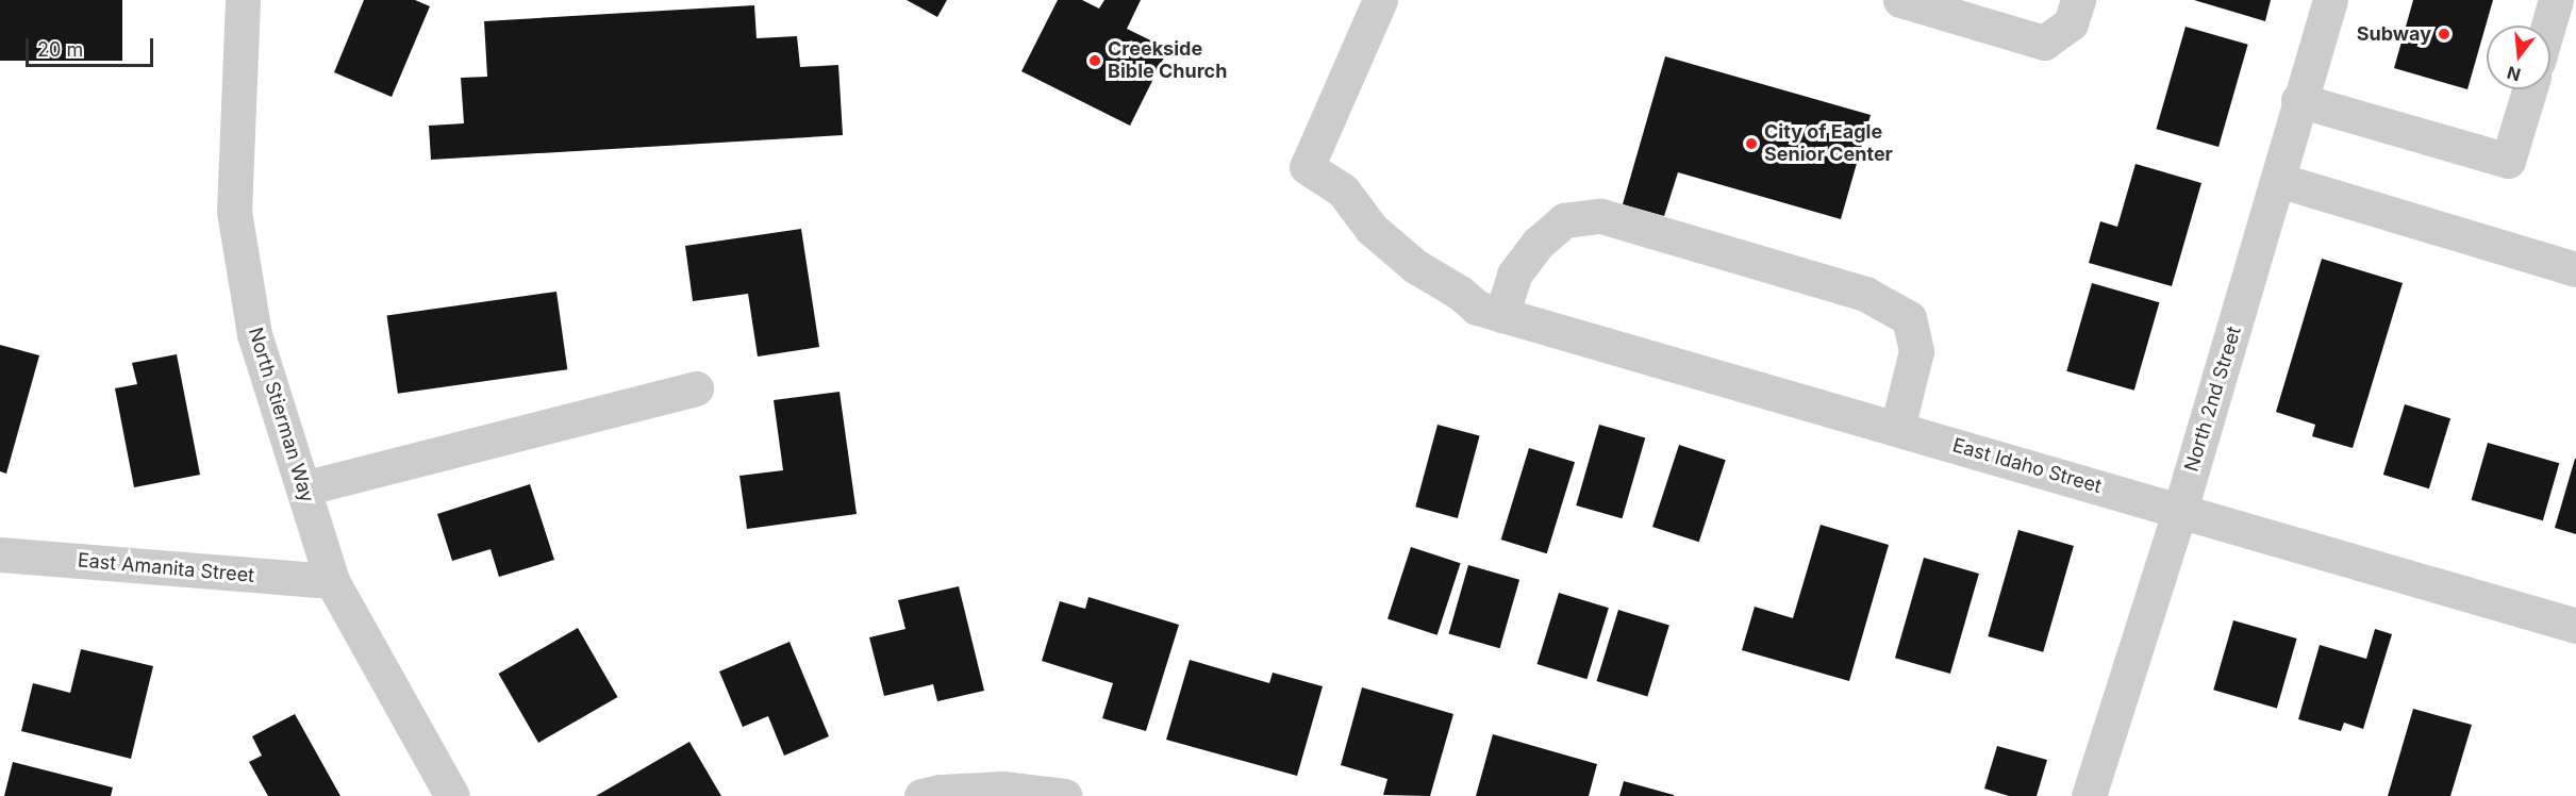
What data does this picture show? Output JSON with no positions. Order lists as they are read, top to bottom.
{
  "streets": {
    "street": [
      "North 2nd Street",
      "North Stierman Way",
      "East Idaho Street",
      "East Amanita Street"
    ]
  },
  "crossings": [
    ["North 2nd Street", "East Idaho Street"],
    ["North Stierman Way", "East Amanita Street"]
  ],
  "places": ["Subway", "Creekside Bible Church", "City of Eagle Senior Center"],
  "scale_bar": "20 m",
  "north": "bottom"
}
